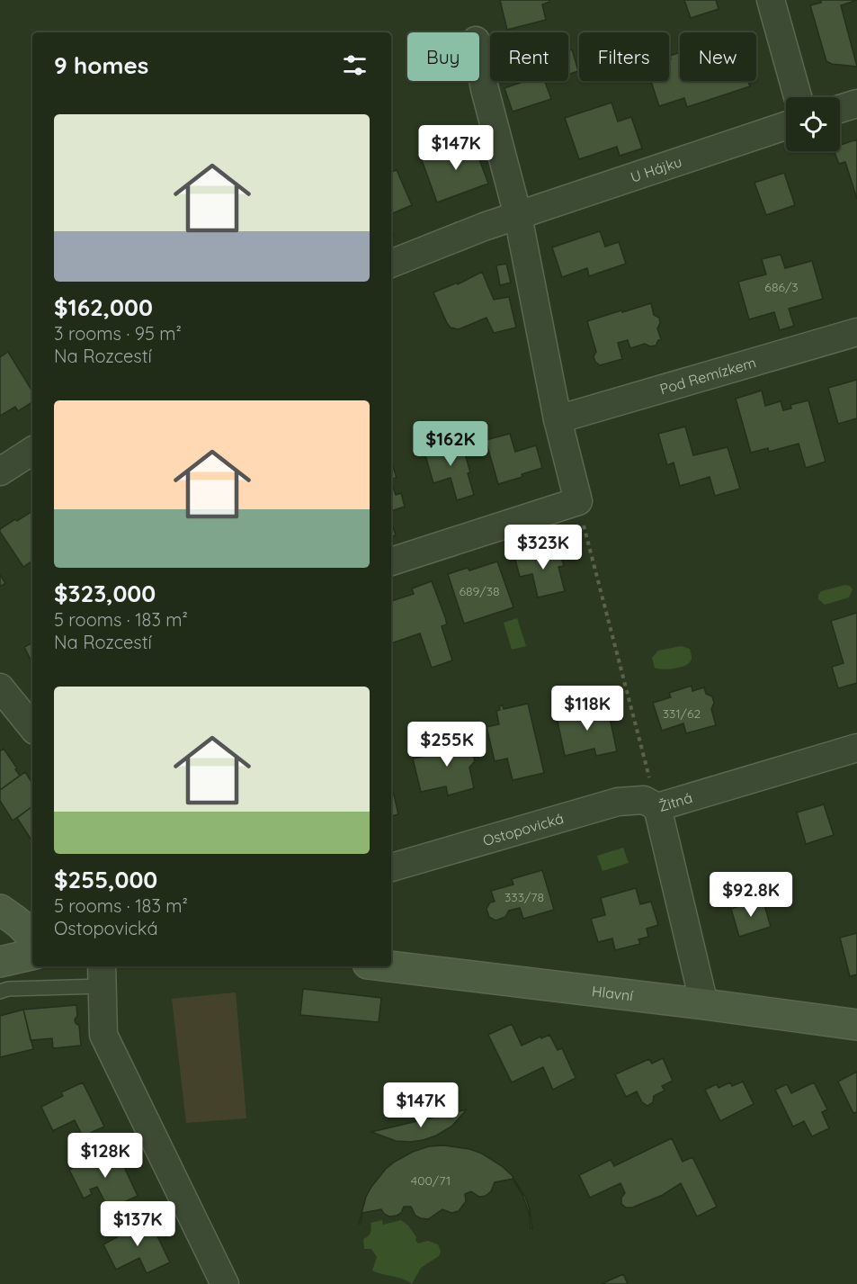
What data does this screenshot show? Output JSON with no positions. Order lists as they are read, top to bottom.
{
  "streets": {
    "street": [
      "U Hájku",
      "Pod Remízkem",
      "Žitná",
      "Ostopovická",
      "Hlavní"
    ]
  },
  "crossings": [
    ["Žitná", "Ostopovická"],
    ["Žitná", "Hlavní"]
  ],
  "house_numbers": [
    "686/3",
    "689/38",
    "331/62",
    "333/78",
    "400/71"
  ],
  "page": {
    "chip": [
      "Buy",
      "Rent",
      "Filters",
      "New"
    ],
    "heading": "9 homes",
    "list": [
      {
        "name": "$162,000",
        "note": "3 rooms · 95 m² · Na Rozcestí"
      },
      {
        "name": "$323,000",
        "note": "5 rooms · 183 m² · Na Rozcestí"
      },
      {
        "name": "$255,000",
        "note": "5 rooms · 183 m² · Ostopovická"
      }
    ],
    "price": [
      "$147K",
      "$162K",
      "$323K",
      "$118K",
      "$255K",
      "$92.8K",
      "$147K",
      "$128K",
      "$137K"
    ]
  }
}
